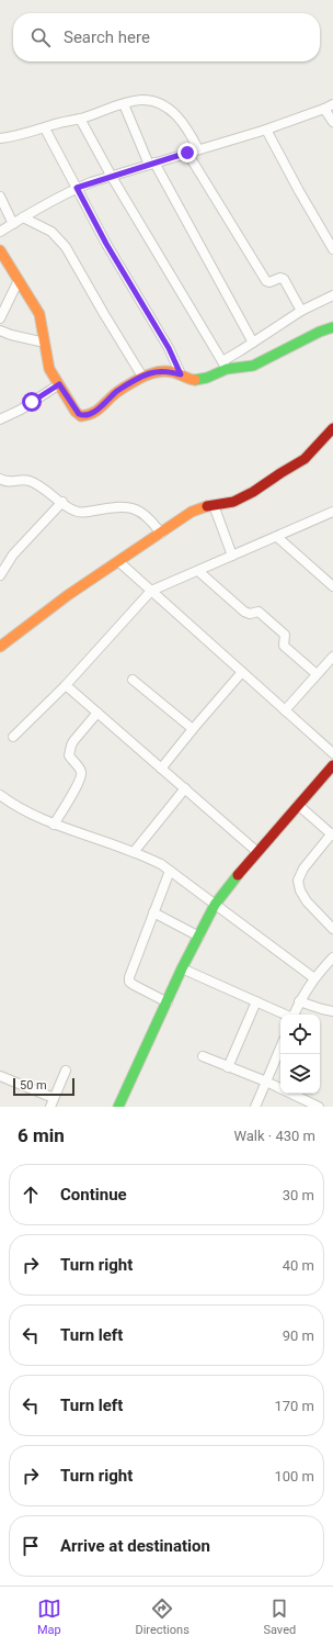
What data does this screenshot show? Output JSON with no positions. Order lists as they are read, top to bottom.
{
  "scale_bar": "50 m",
  "page": {
    "search": "Search here",
    "scale": "50 m",
    "heading": ["6 min", "Walk · 430 m"],
    "list": [
      ["Continue", "30 m"],
      ["Turn right", "40 m"],
      ["Turn left", "90 m"],
      ["Turn left", "170 m"],
      ["Turn right", "100 m"],
      "Arrive at destination"
    ],
    "nav": ["Map", "Directions", "Saved"]
  }
}
